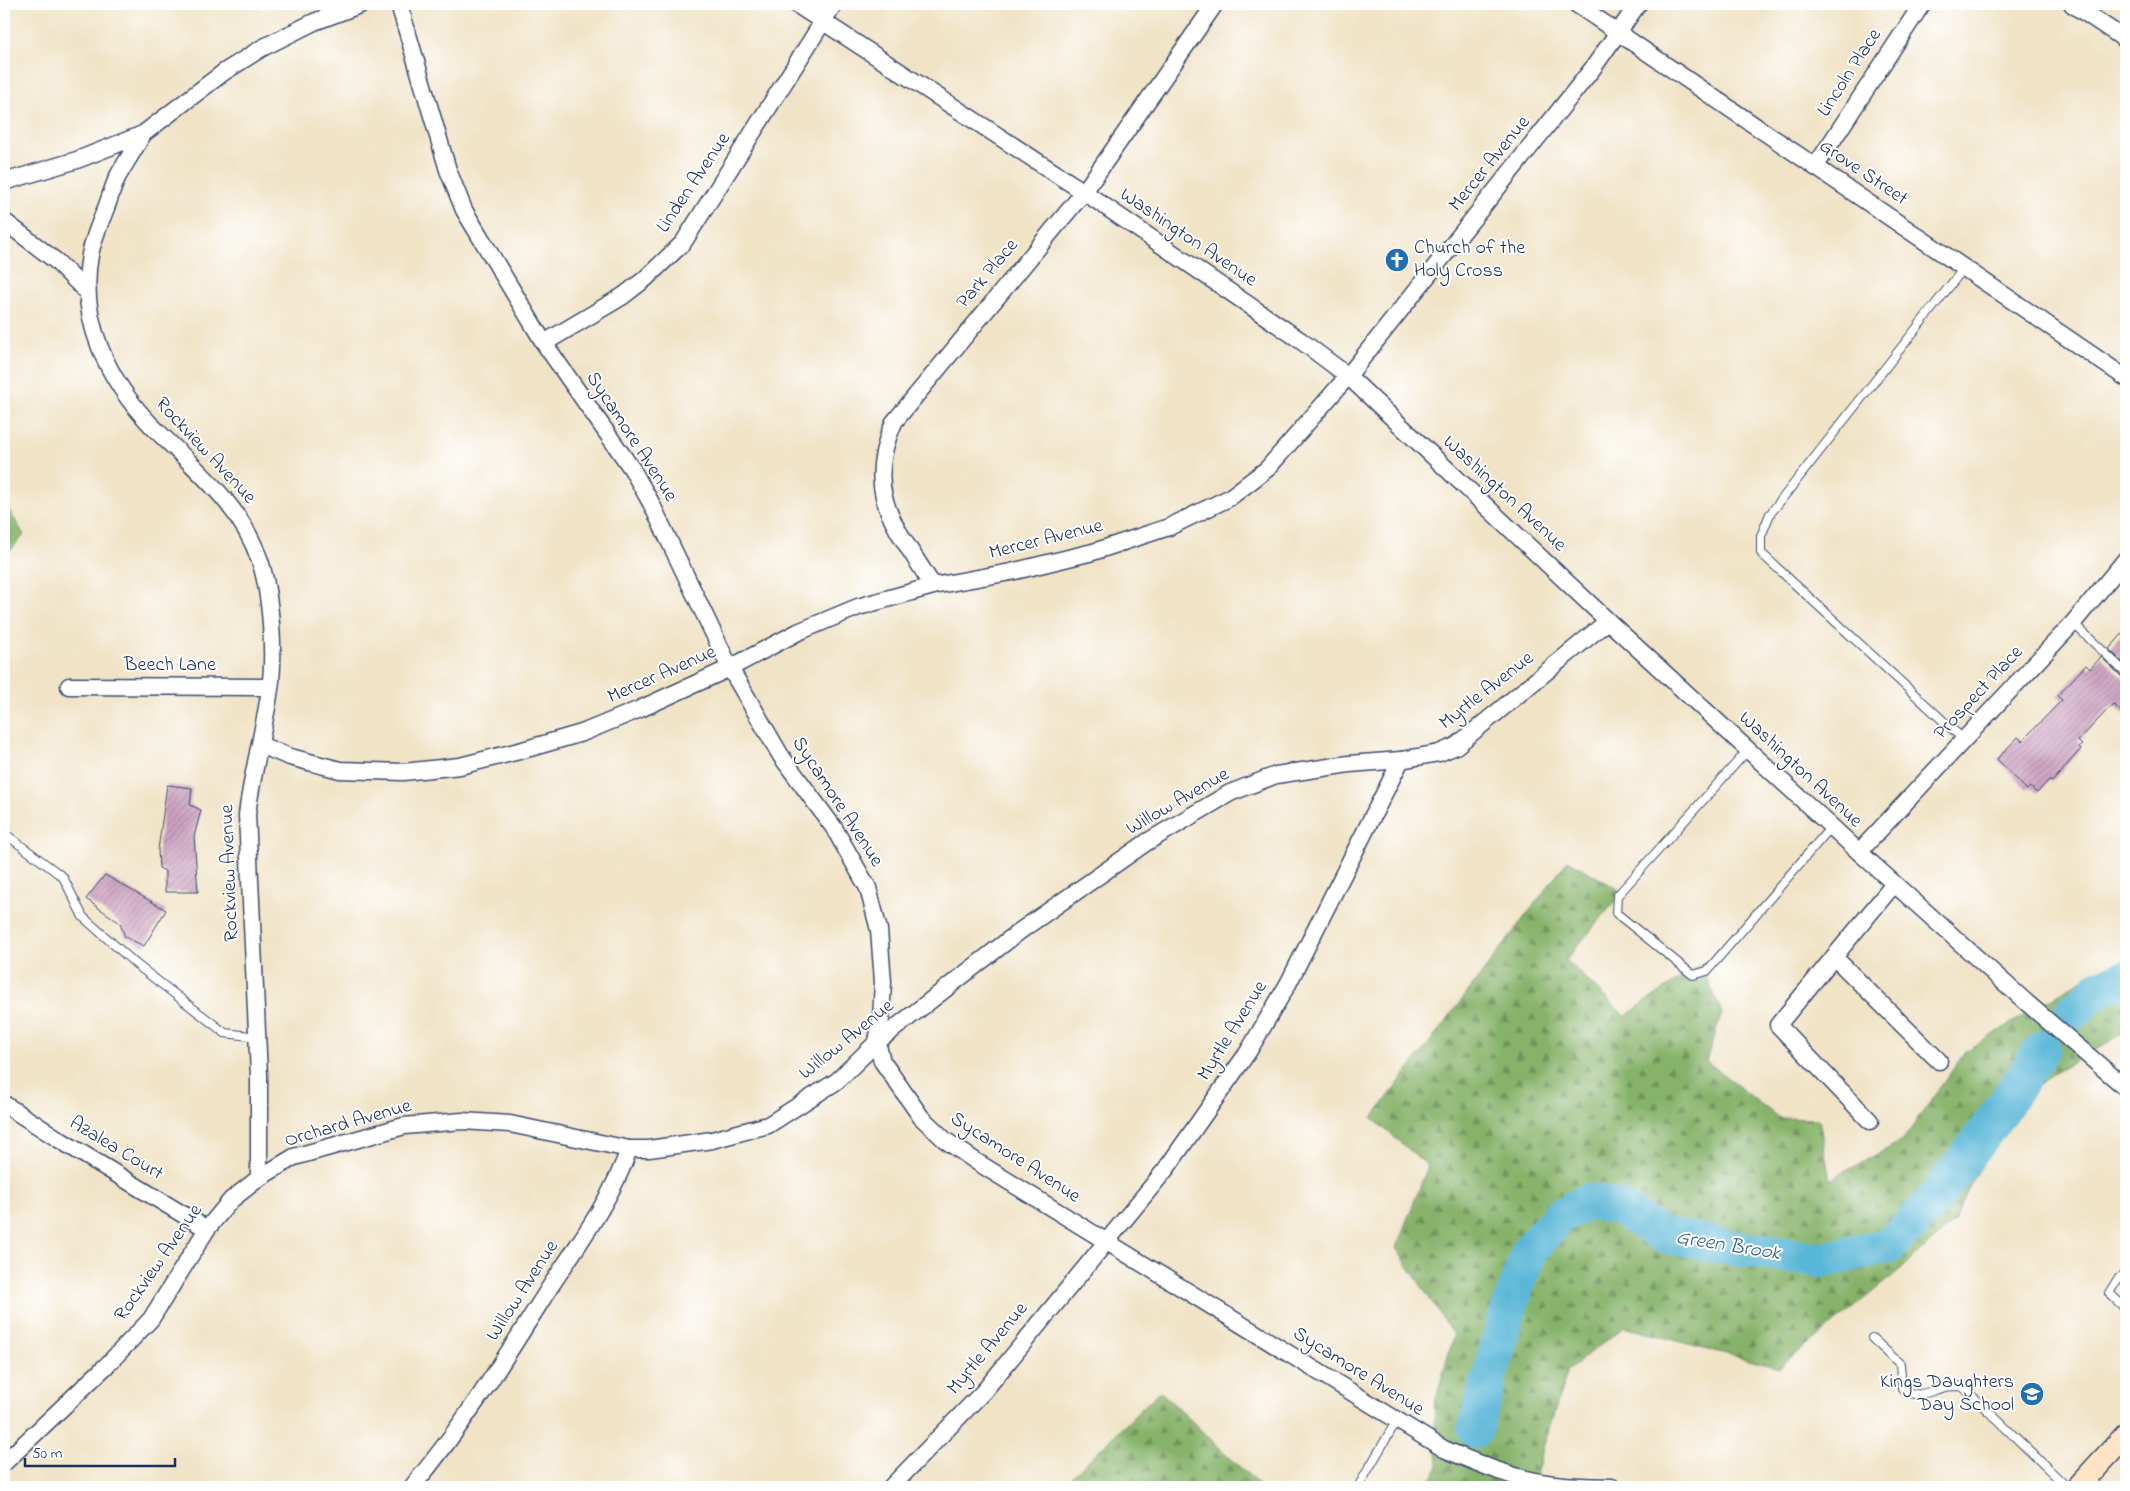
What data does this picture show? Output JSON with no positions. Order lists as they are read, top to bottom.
{
  "streets": {
    "street": [
      "Lincoln Place",
      "Mercer Avenue",
      "Grove Street",
      "Linden Avenue",
      "Washington Avenue",
      "Park Place",
      "Sycamore Avenue",
      "Rockview Avenue",
      "Beech Lane",
      "Myrtle Avenue",
      "Prospect Place",
      "Willow Avenue",
      "Orchard Avenue",
      "Azalea Court"
    ]
  },
  "crossings": [
    ["Lincoln Place", "Grove Street"],
    ["Mercer Avenue", "Grove Street"],
    ["Mercer Avenue", "Washington Avenue"],
    ["Mercer Avenue", "Park Place"],
    ["Mercer Avenue", "Sycamore Avenue"],
    ["Mercer Avenue", "Rockview Avenue"],
    ["Linden Avenue", "Washington Avenue"],
    ["Linden Avenue", "Sycamore Avenue"],
    ["Washington Avenue", "Park Place"],
    ["Washington Avenue", "Myrtle Avenue"],
    ["Washington Avenue", "Prospect Place"],
    ["Sycamore Avenue", "Myrtle Avenue"],
    ["Sycamore Avenue", "Willow Avenue"],
    ["Rockview Avenue", "Beech Lane"],
    ["Rockview Avenue", "Orchard Avenue"],
    ["Rockview Avenue", "Azalea Court"],
    ["Myrtle Avenue", "Willow Avenue"],
    ["Willow Avenue", "Orchard Avenue"]
  ],
  "water": ["Green Brook"],
  "places": {
    "church": ["Church of the Holy Cross"],
    "school or university": ["Kings Daughters Day School"]
  },
  "scale_bar": "50 m"
}
